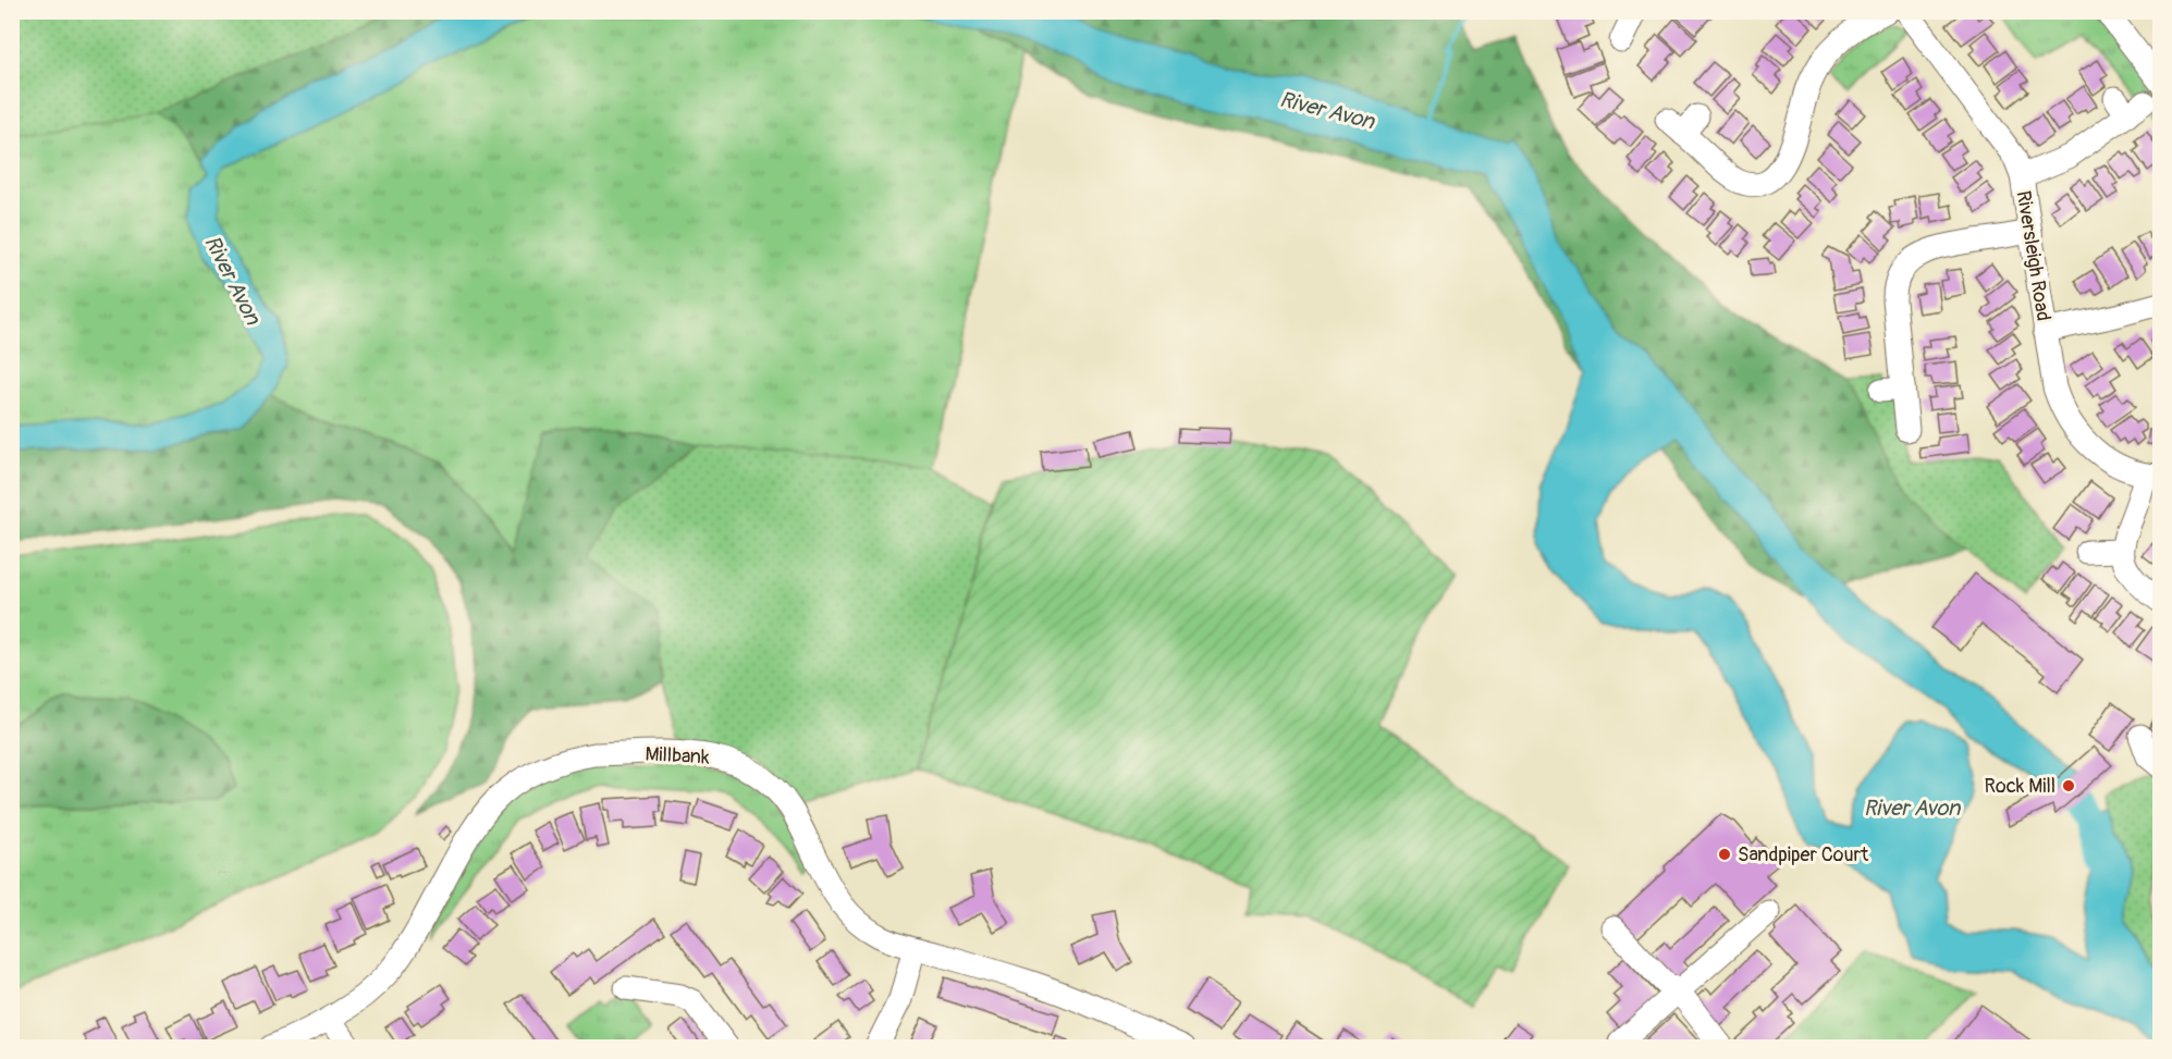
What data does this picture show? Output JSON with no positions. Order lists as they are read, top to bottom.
{
  "streets": {
    "street": ["Riversleigh Road", "Millbank"]
  },
  "water": ["River Avon"],
  "places": ["Rock Mill", "Sandpiper Court"]
}
